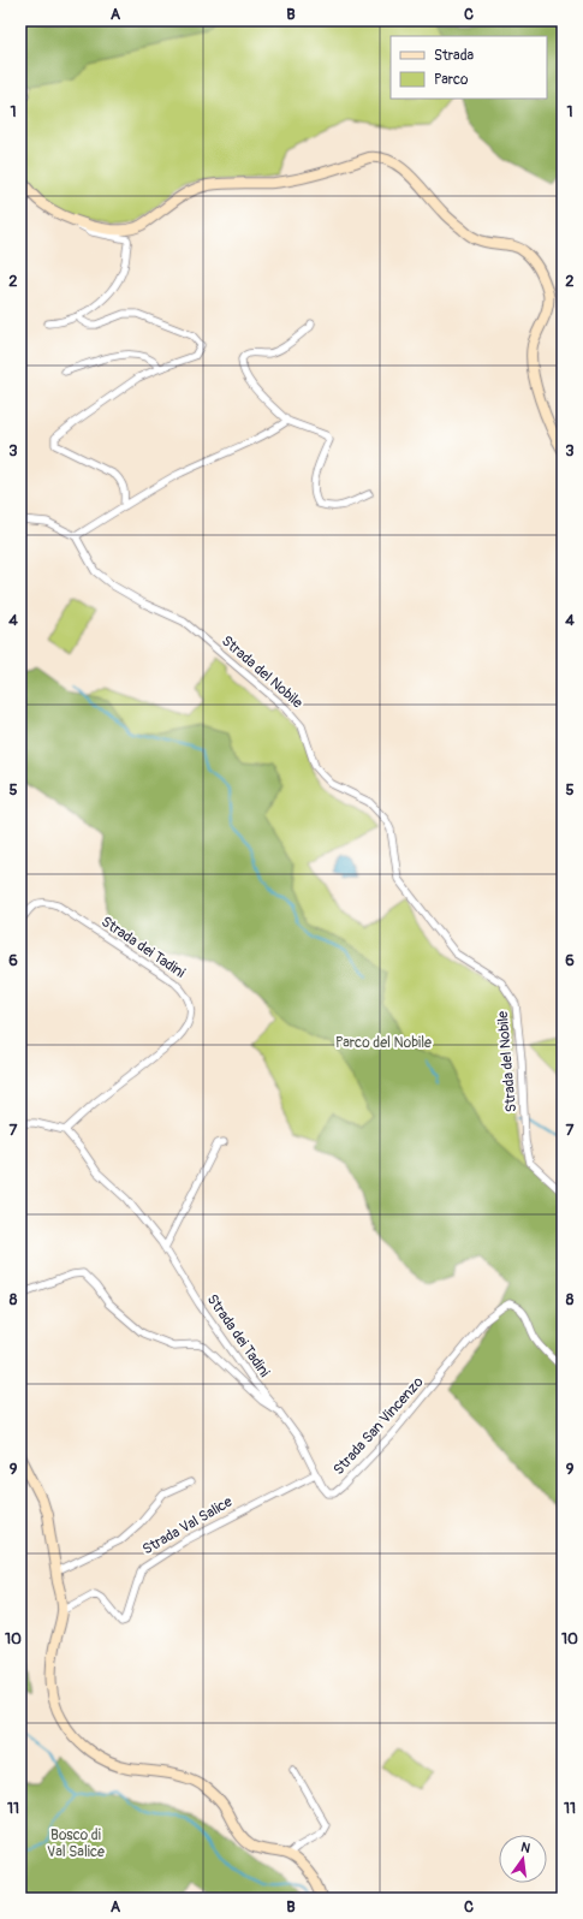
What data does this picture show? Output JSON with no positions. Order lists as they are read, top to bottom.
{
  "streets": {
    "street": [
      "Strada del Nobile",
      "Strada dei Tadini",
      "Strada San Vincenzo",
      "Strada Val Salice"
    ]
  },
  "crossings": [
    ["Strada dei Tadini", "Strada San Vincenzo"],
    ["Strada San Vincenzo", "Strada Val Salice"]
  ],
  "parks": ["Parco del Nobile", "Bosco di Val Salice"],
  "legend": ["Strada", "Parco"],
  "north": "top",
  "grid": {
    "columns": ["A", "B", "C"],
    "rows": [
      "1",
      "2",
      "3",
      "4",
      "5",
      "6",
      "7",
      "8",
      "9",
      "10",
      "11"
    ]
  }
}
